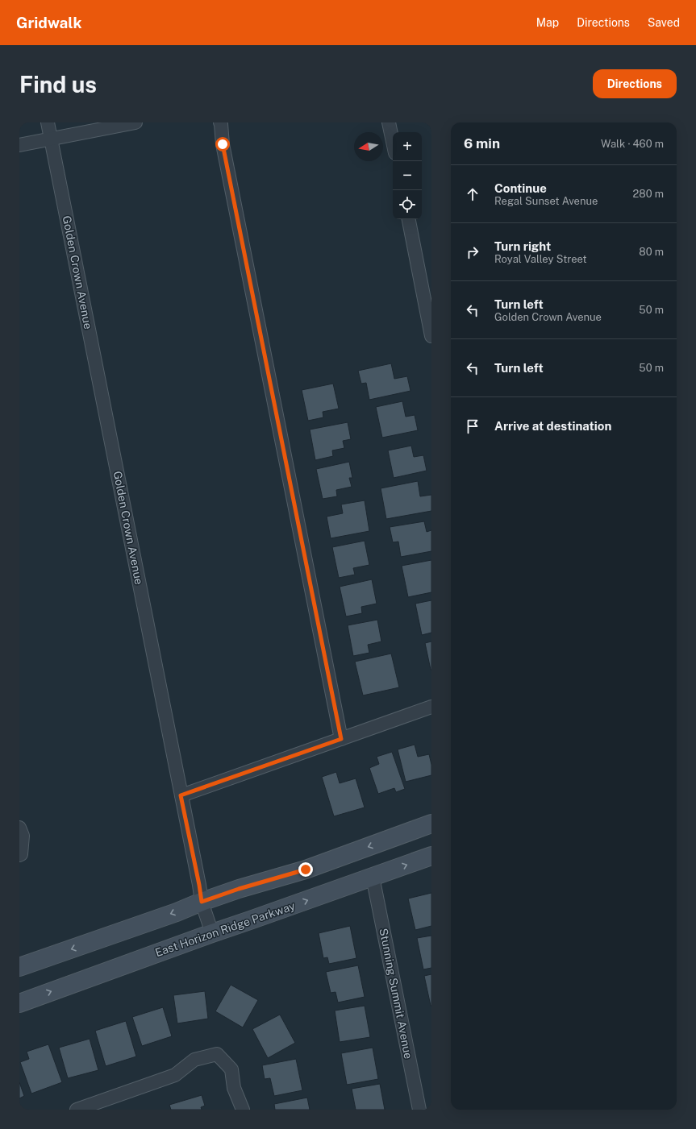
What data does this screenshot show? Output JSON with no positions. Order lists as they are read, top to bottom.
{
  "streets": {
    "main road": ["East Horizon Ridge Parkway"],
    "street": ["Golden Crown Avenue", "Stunning Summit Avenue"]
  },
  "crossings": [
    ["Golden Crown Avenue", "East Horizon Ridge Parkway"],
    ["East Horizon Ridge Parkway", "Stunning Summit Avenue"]
  ],
  "north": "left",
  "page": {
    "header": "Gridwalk",
    "nav": ["Map", "Directions", "Saved"],
    "buttons": "Directions",
    "title": "Find us",
    "heading": ["6 min", "Walk · 460 m"],
    "map_buttons": ["+", "−"],
    "list": [
      ["Continue", "Regal Sunset Avenue", "280 m"],
      ["Turn right", "Royal Valley Street", "80 m"],
      ["Turn left", "Golden Crown Avenue", "50 m"],
      ["Turn left", "50 m"],
      "Arrive at destination"
    ]
  }
}
